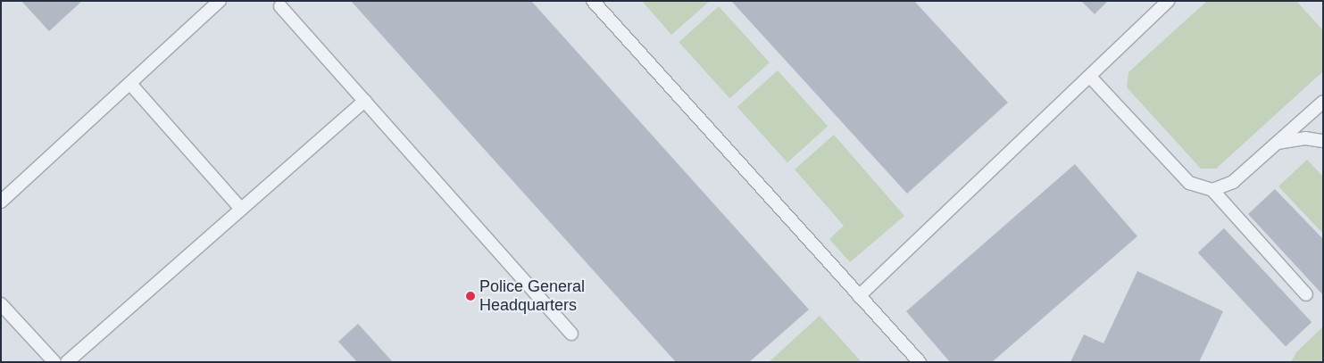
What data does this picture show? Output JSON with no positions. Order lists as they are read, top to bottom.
{
  "places": ["Police General Headquarters"]
}
